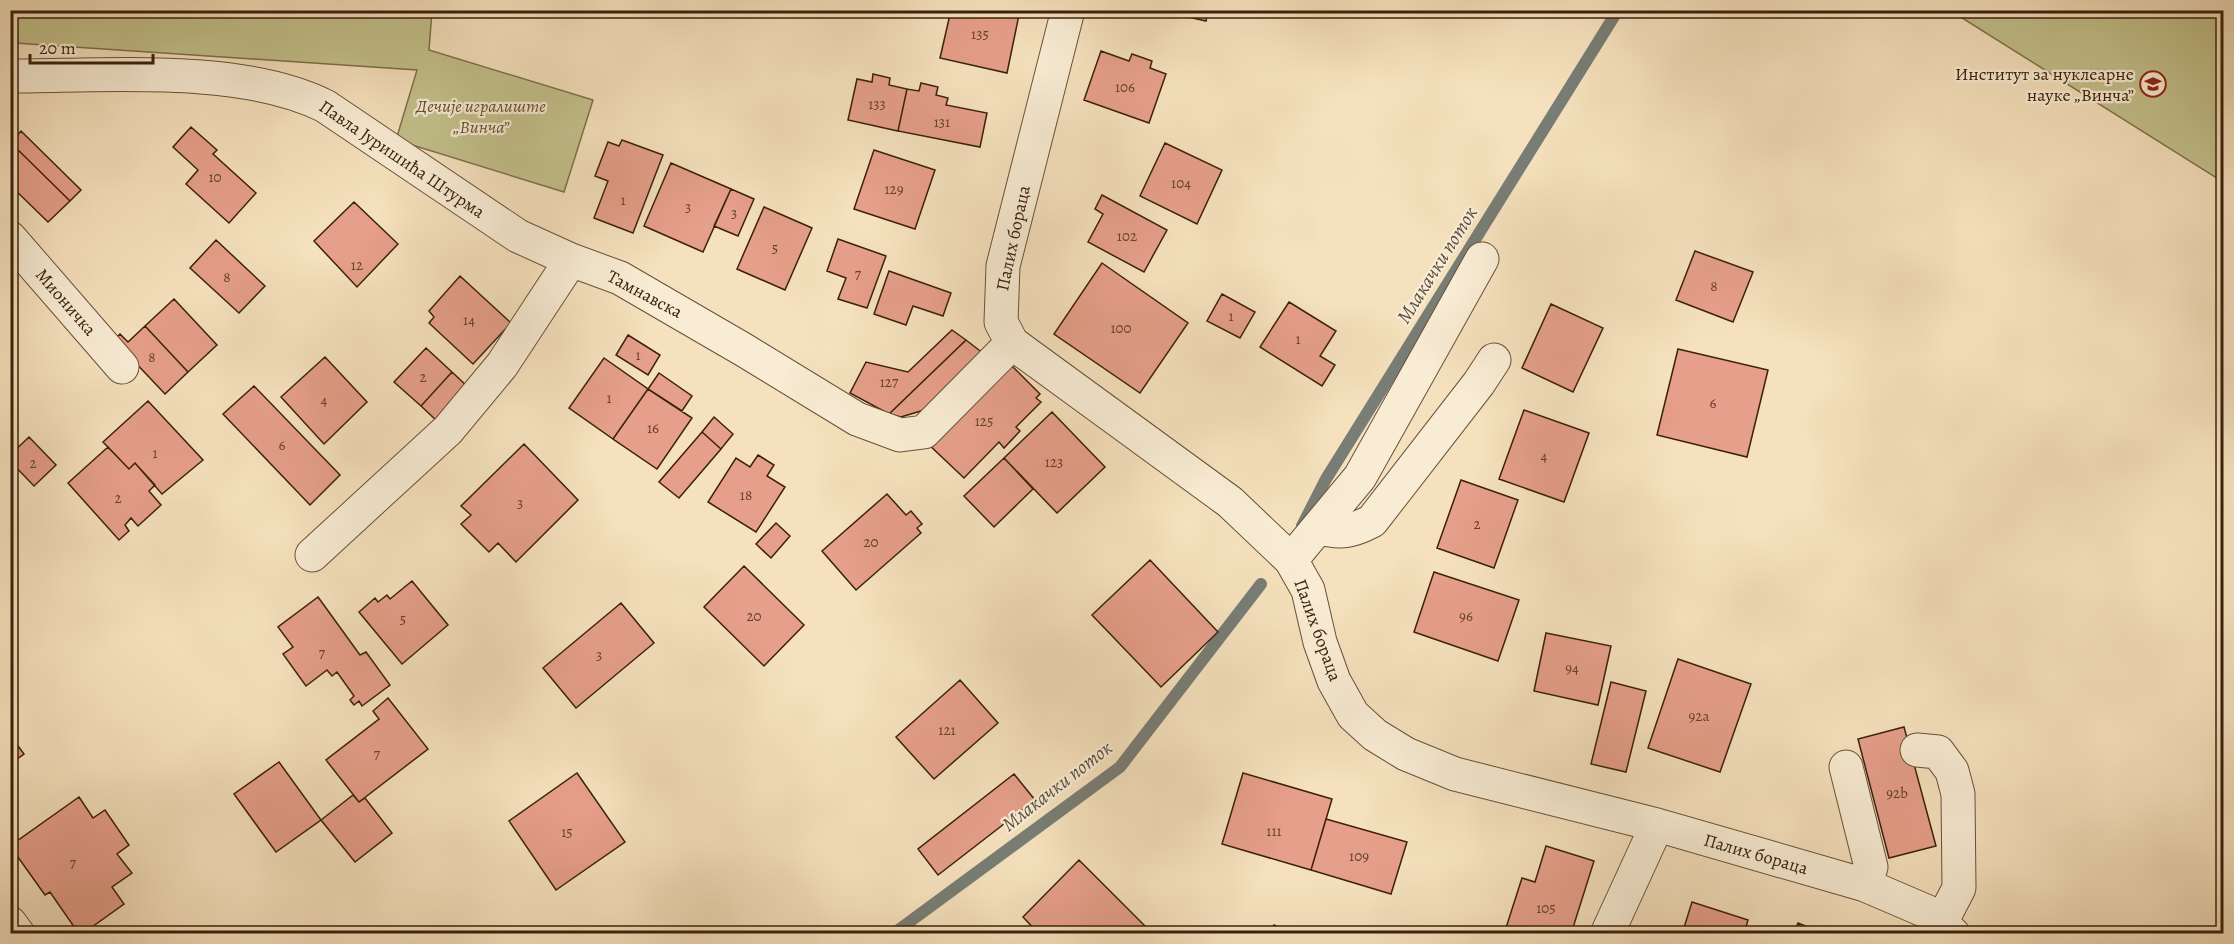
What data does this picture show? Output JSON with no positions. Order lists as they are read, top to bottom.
{
  "streets": {
    "street": [
      "Павла Јуришића Штурма",
      "Палих бораца",
      "Тамнавска",
      "Мионичка"
    ]
  },
  "crossings": [
    ["Павла Јуришића Штурма", "Тамнавска"],
    ["Палих бораца", "Тамнавска"]
  ],
  "water": ["Млакачки поток"],
  "parks": ["Дечије игралиште „Винча”"],
  "places": {
    "school or university": ["Институт за нуклеарне науке „Винча”"]
  },
  "house_numbers": [
    "135",
    "106",
    "133",
    "131",
    "10",
    "104",
    "129",
    "1",
    "3",
    "3",
    "102",
    "5",
    "12",
    "7",
    "8",
    "8",
    "1",
    "14",
    "100",
    "1",
    "1",
    "8",
    "2",
    "127",
    "1",
    "4",
    "6",
    "125",
    "16",
    "6",
    "1",
    "4",
    "123",
    "2",
    "18",
    "2",
    "3",
    "2",
    "20",
    "20",
    "96",
    "5",
    "7",
    "3",
    "94",
    "92a",
    "121",
    "7",
    "92b",
    "111",
    "15",
    "109",
    "7",
    "105"
  ],
  "scale_bar": "20 m"
}
